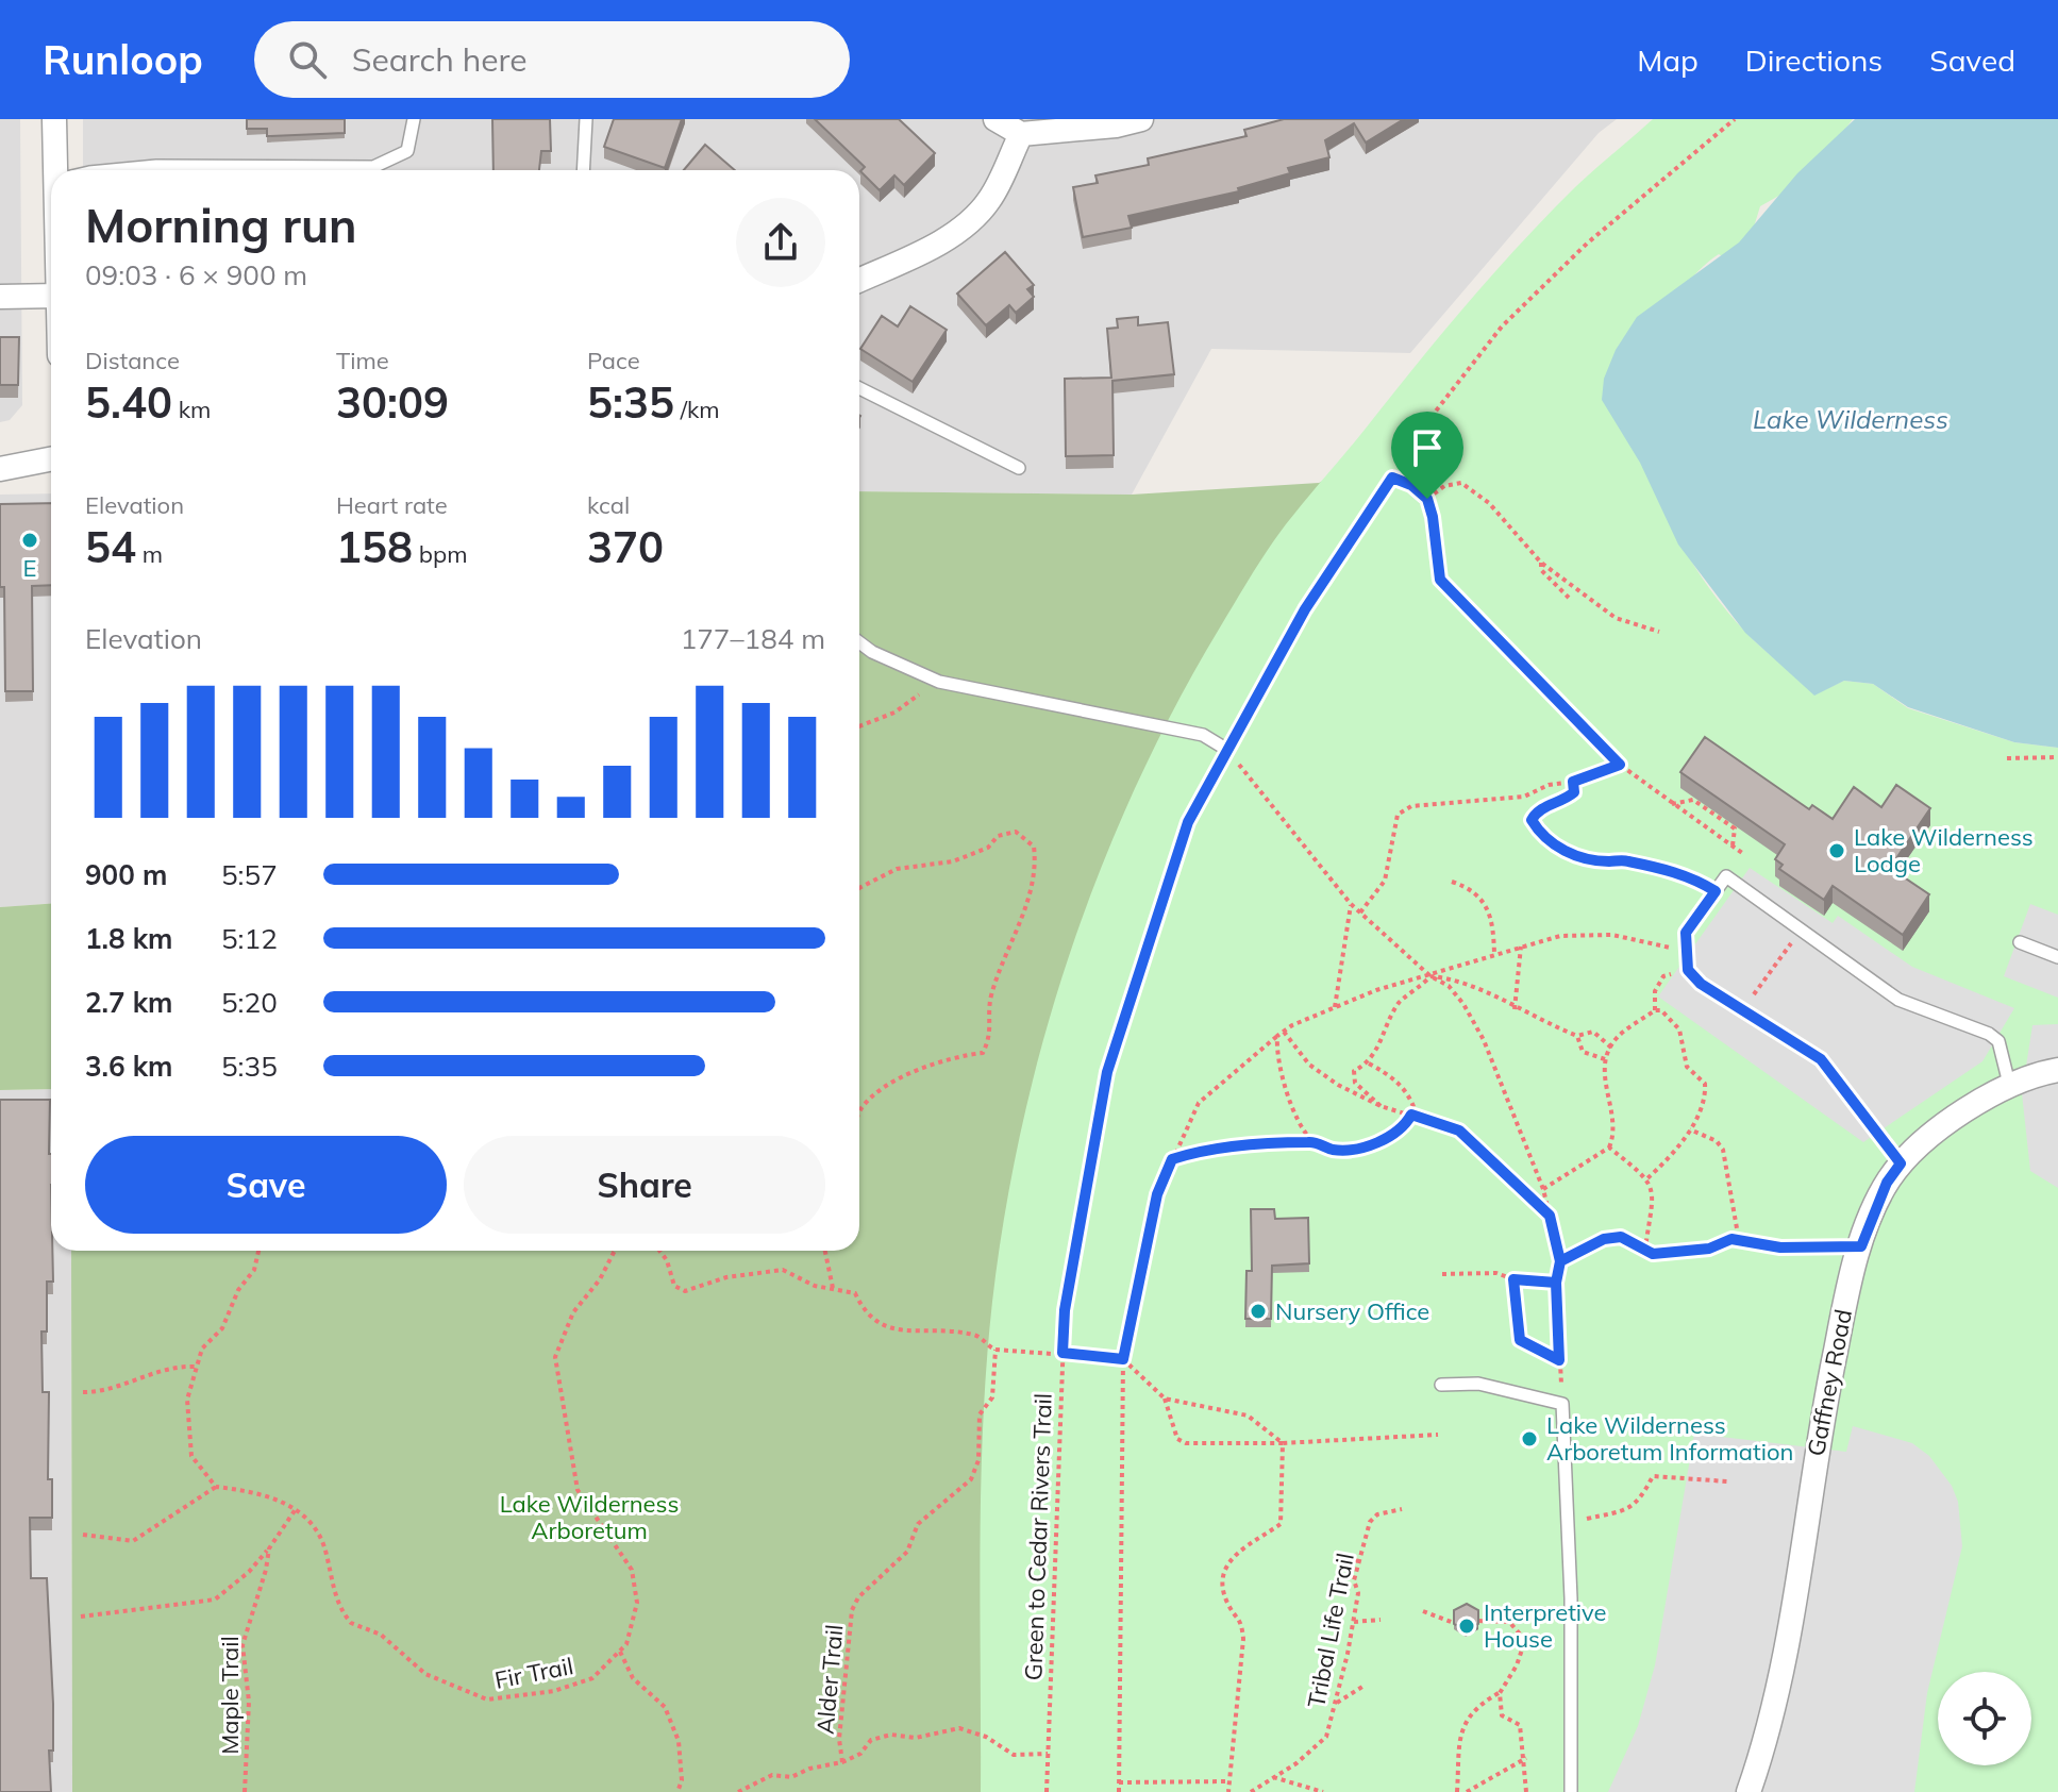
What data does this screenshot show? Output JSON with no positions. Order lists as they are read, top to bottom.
{
  "streets": {
    "street": ["Gaffney Road"],
    "path": [
      "Green to Cedar Rivers Trail",
      "Tribal Life Trail",
      "Fir Trail",
      "Alder Trail",
      "Maple Trail"
    ]
  },
  "crossings": [
    ["Fir Trail", "Maple Trail"]
  ],
  "water": ["Lake Wilderness"],
  "parks": ["Lake Wilderness Arboretum"],
  "places": [
    "E",
    "Lake Wilderness Lodge",
    "Nursery Office",
    "Lake Wilderness Arboretum Information",
    "Interpretive House"
  ],
  "page": {
    "header": "Runloop",
    "search": "Search here",
    "nav": ["Map", "Directions", "Saved"],
    "heading": ["Morning run", "09:03 · 6 × 900 m"],
    "stats": [
      ["Distance", "5.40 km"],
      ["Time", "30:09"],
      ["Pace", "5:35 /km"],
      ["Elevation", "54 m"],
      ["Heart rate", "158 bpm"],
      ["kcal", "370"]
    ],
    "chart": ["Elevation", "177–184 m"],
    "list": [
      {
        "name": "900 m",
        "note": "5:57"
      },
      {
        "name": "1.8 km",
        "note": "5:12"
      },
      {
        "name": "2.7 km",
        "note": "5:20"
      },
      {
        "name": "3.6 km",
        "note": "5:35"
      }
    ],
    "buttons": ["Save", "Share"]
  }
}
